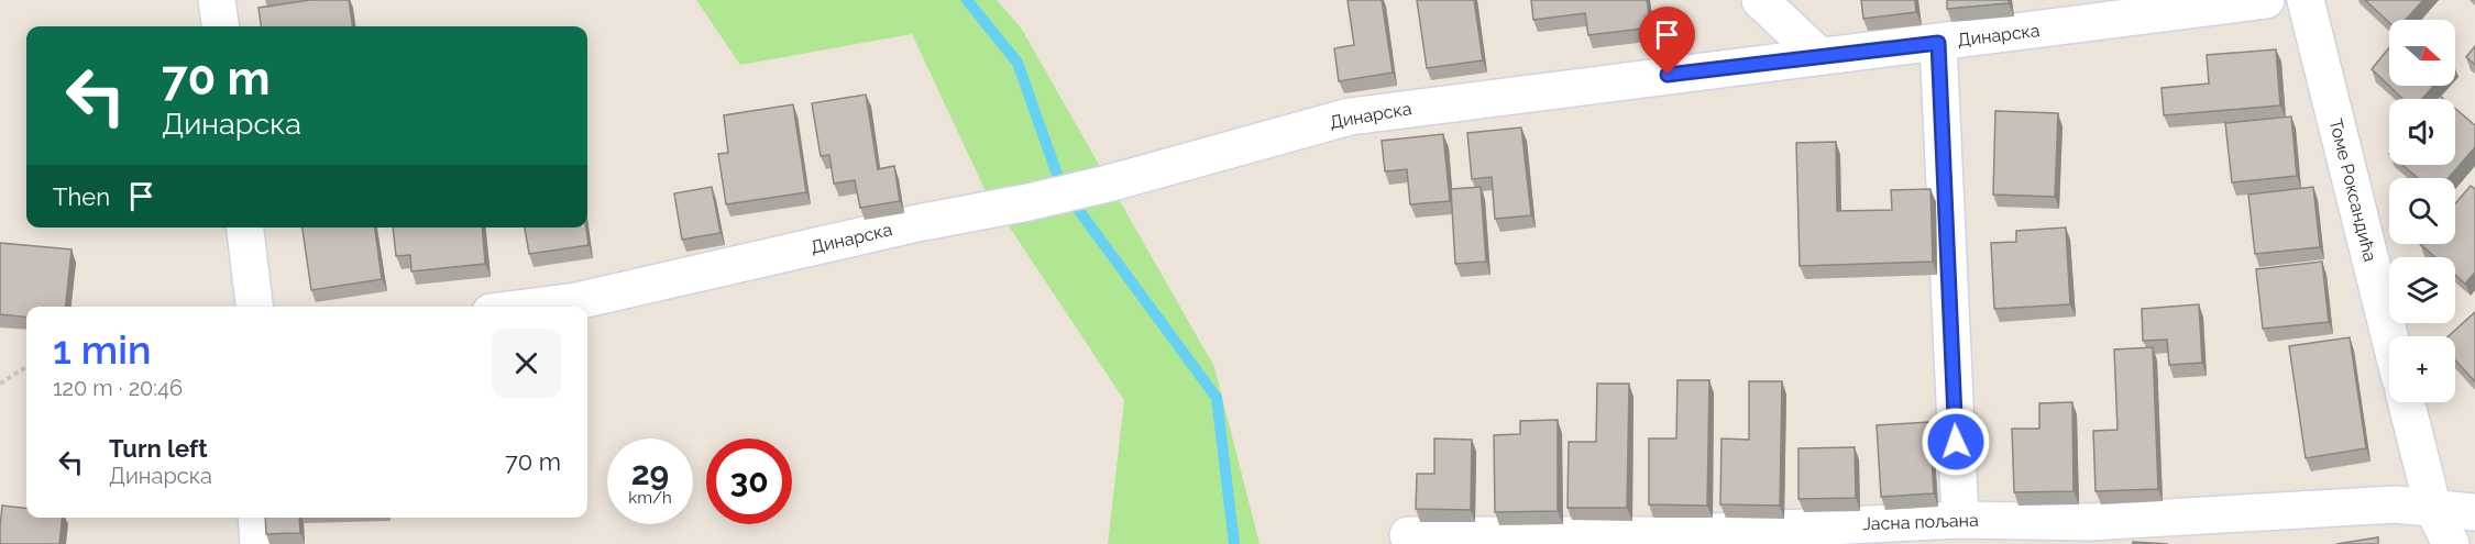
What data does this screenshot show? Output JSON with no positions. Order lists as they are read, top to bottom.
{
  "streets": {
    "street": ["Динарска", "Томе Роксандића", "Јасна пољана"]
  },
  "north": "right",
  "page": {
    "map_buttons": "+",
    "turn": ["70 m", "Динарска"],
    "then": "Then",
    "heading": ["1 min", "120 m · 20:46"],
    "list": [
      {
        "name": "Turn left",
        "note": "Динарска",
        "value": "70 m"
      }
    ],
    "speed": "29 km/h",
    "limit": "30"
  }
}
